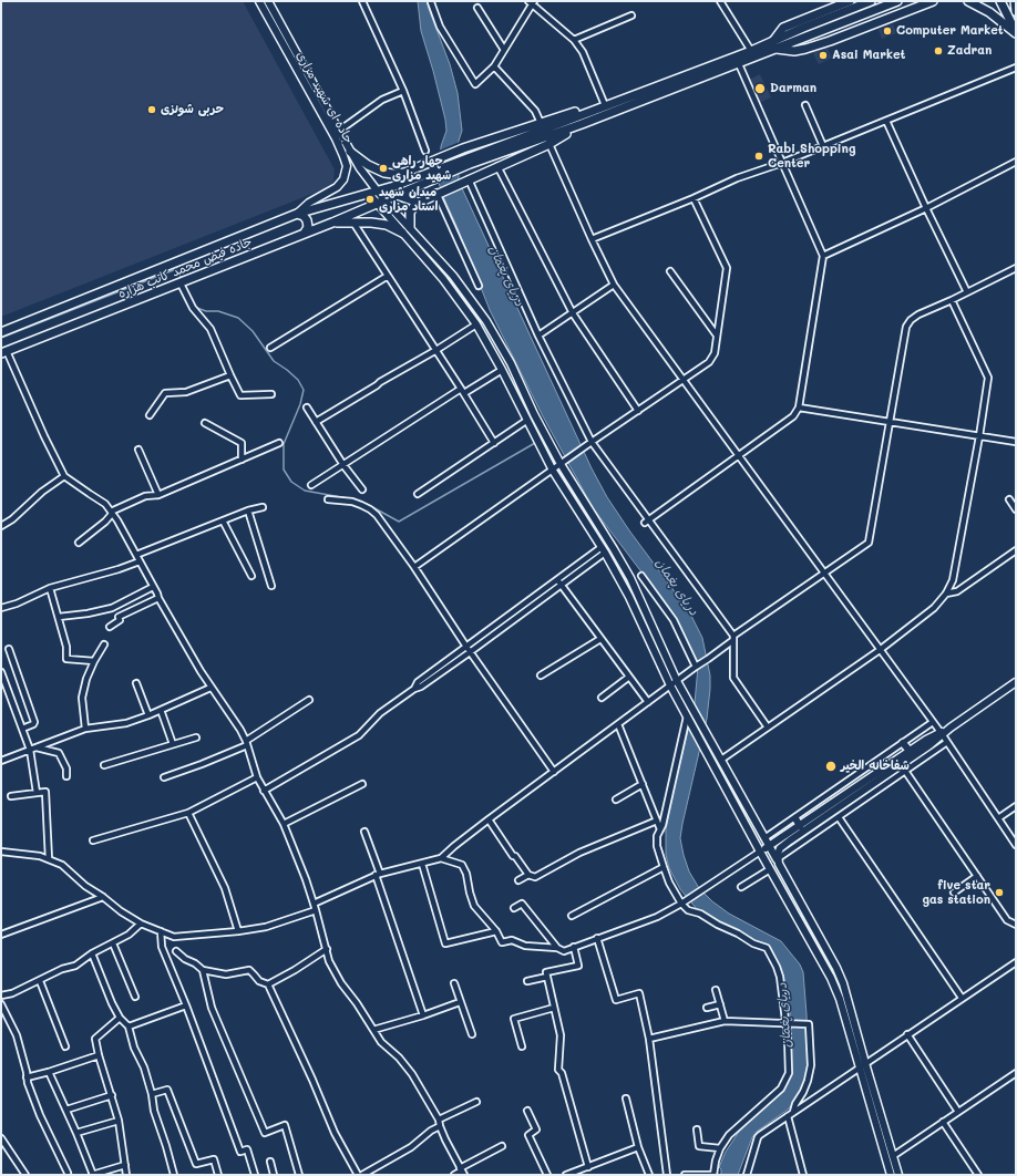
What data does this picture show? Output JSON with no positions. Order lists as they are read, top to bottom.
{
  "streets": {
    "main road": ["جاده ای شهید مزاری", "جاده فیض محمد کاتب هزاره"]
  },
  "crossings": [
    ["جاده ای شهید مزاری", "جاده فیض محمد کاتب هزاره"]
  ],
  "water": ["دریای پغمان"],
  "places": [
    "Computer Market",
    "Zadran",
    "Asai Market",
    "Darman",
    "حربی شونزی",
    "Rabi Shopping Center",
    "چهار راهی شهید مزاری",
    "میدان شهید استاد مزاری",
    "شفاخانه الخیر",
    "five star gas station"
  ]
}
